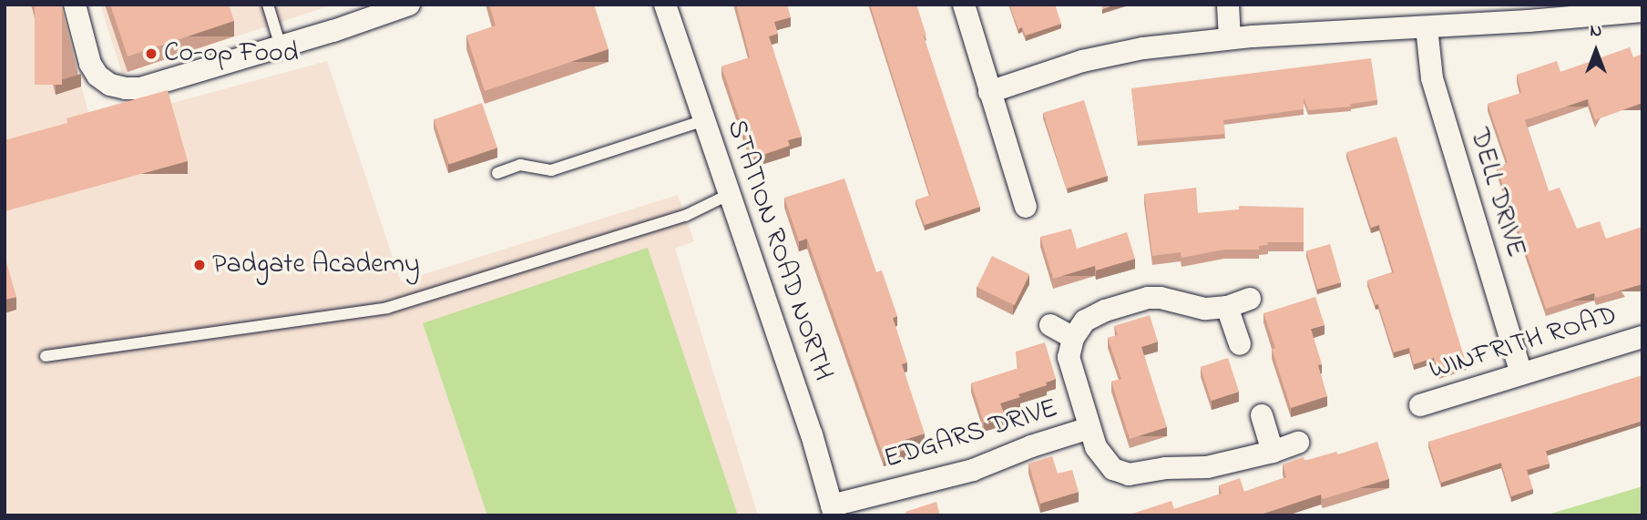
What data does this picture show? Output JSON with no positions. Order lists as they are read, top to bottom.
{
  "streets": {
    "street": [
      "DELL DRIVE",
      "STATION ROAD NORTH",
      "WINFRITH ROAD",
      "EDGARS DRIVE"
    ]
  },
  "crossings": [
    ["DELL DRIVE", "WINFRITH ROAD"],
    ["STATION ROAD NORTH", "EDGARS DRIVE"]
  ],
  "places": ["Co-op Food", "Padgate Academy"],
  "north": "top"
}
